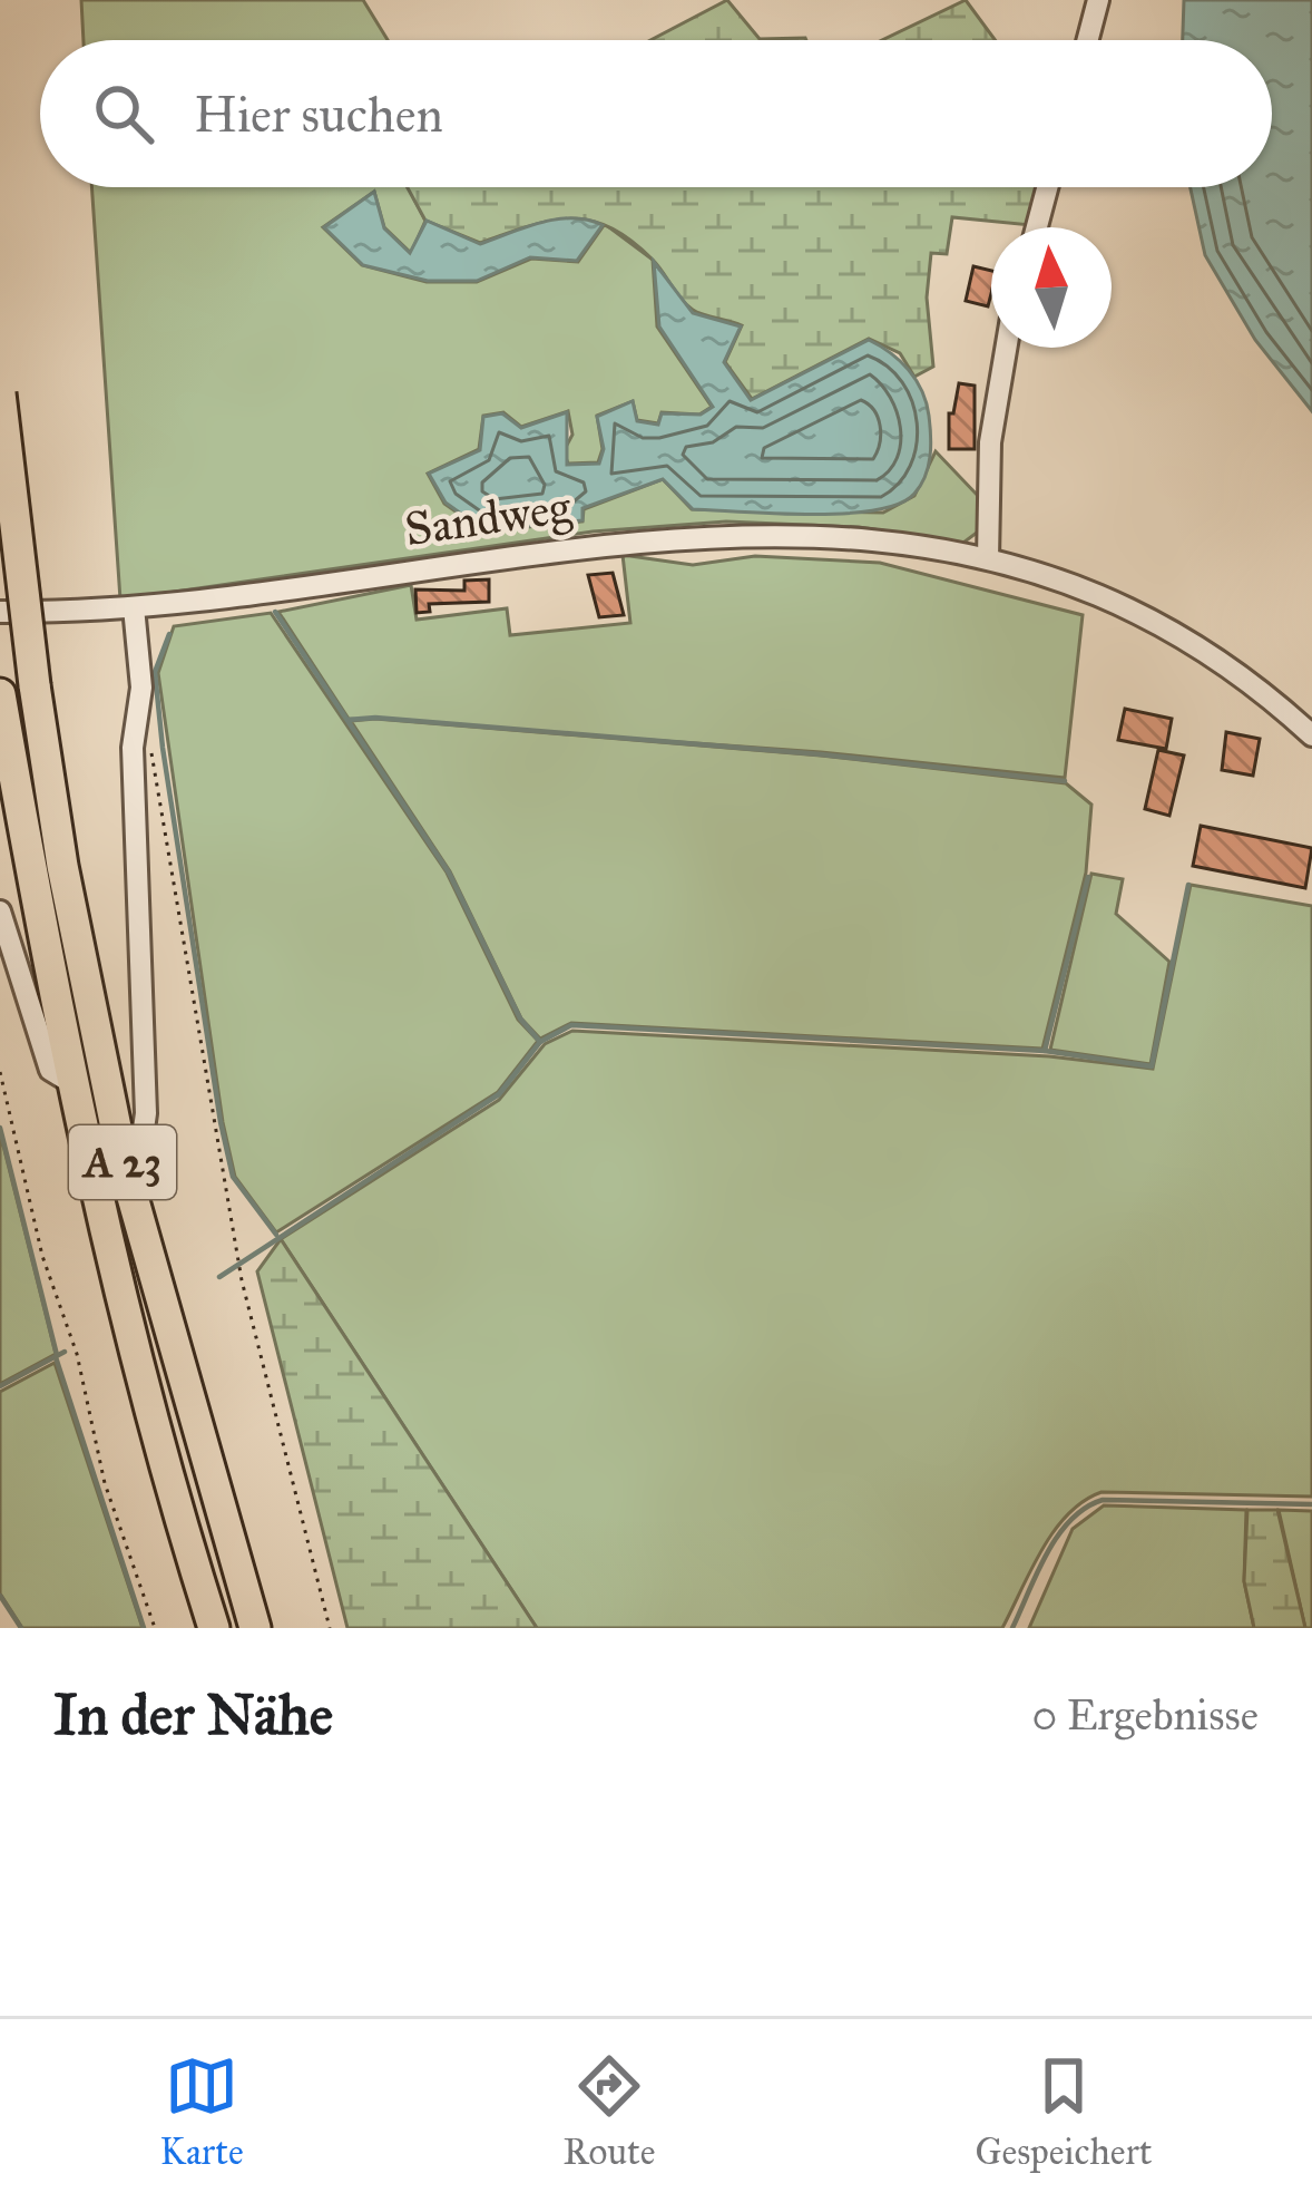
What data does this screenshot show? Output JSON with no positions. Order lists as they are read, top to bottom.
{
  "streets": {
    "highway": ["A 23"],
    "street": ["Sandweg"]
  },
  "north": "top",
  "page": {
    "search": "Hier suchen",
    "heading": ["In der Nähe", "0 Ergebnisse"],
    "nav": ["Karte", "Route", "Gespeichert"]
  }
}
